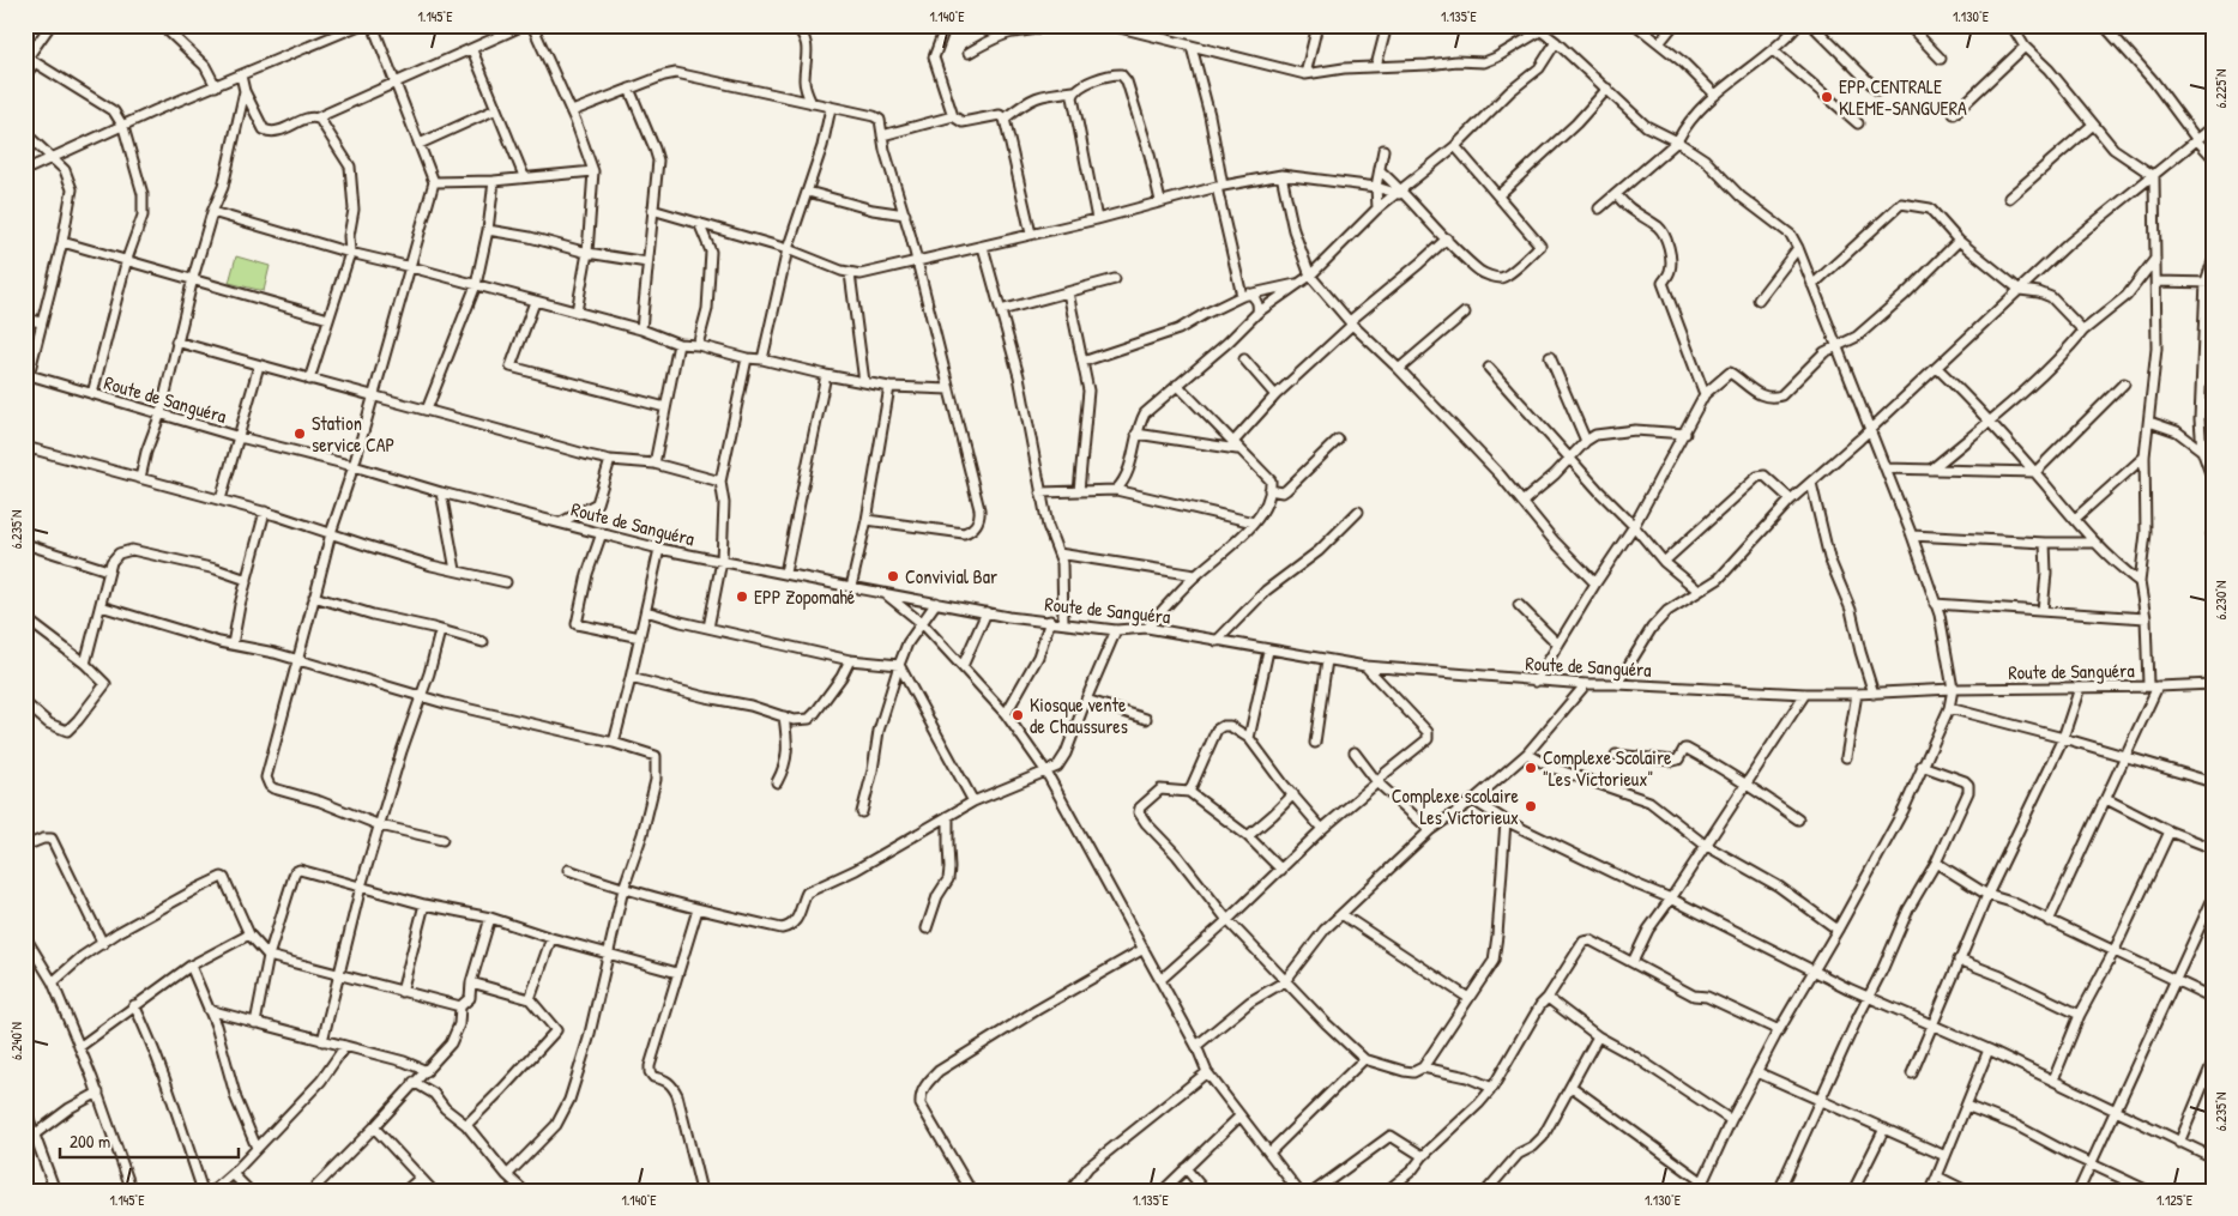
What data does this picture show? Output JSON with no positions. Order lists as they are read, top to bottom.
{
  "streets": {
    "street": ["Route de Sanguéra"]
  },
  "places": [
    "EPP CENTRALE KLEME-SANGUERA",
    "Station service CAP",
    "Convivial Bar",
    "EPP Zopomahé",
    "Kiosque vente de Chaussures",
    "Complexe Scolaire \"Les Victorieux\"",
    "Complexe scolaire Les Victorieux"
  ],
  "scale_bar": "200 m",
  "coordinates": [
    "1.145°E",
    "1.140°E",
    "1.135°E",
    "1.130°E",
    "6.225°N",
    "6.235°N",
    "6.230°N",
    "6.240°N",
    "1.125°E"
  ]
}
